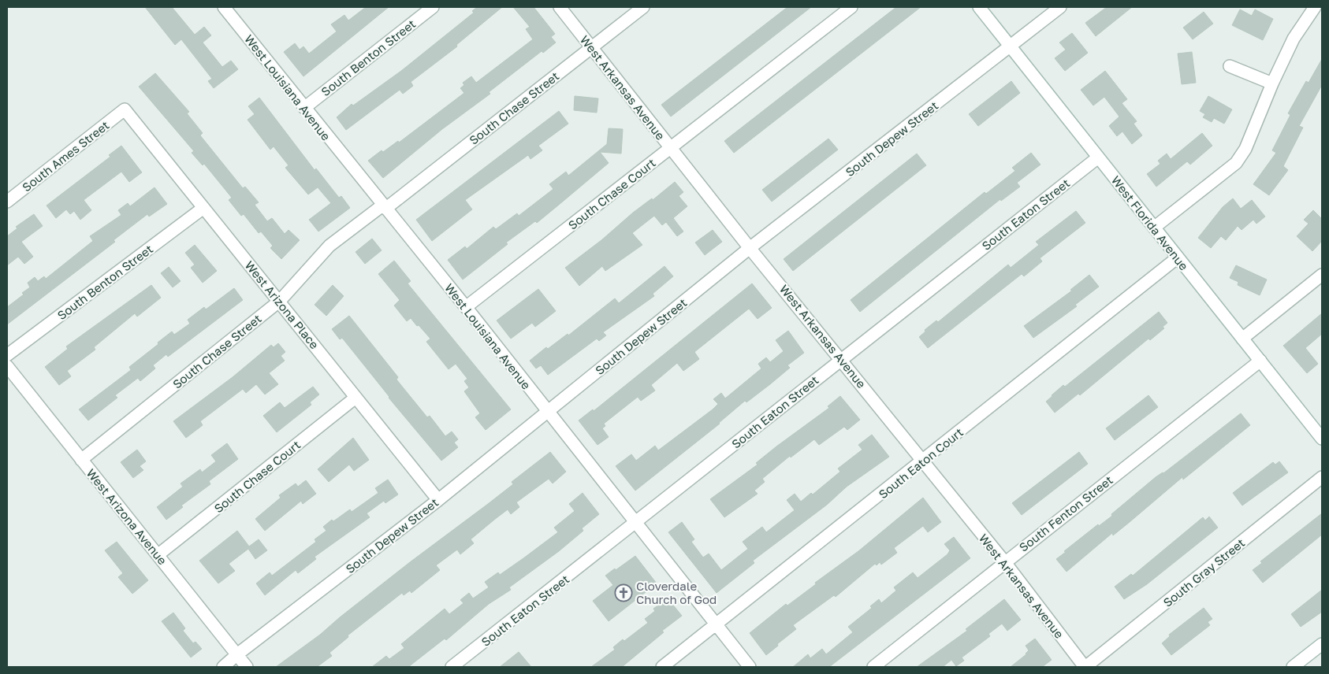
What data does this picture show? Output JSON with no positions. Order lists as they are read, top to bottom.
{
  "streets": {
    "street": [
      "South Benton Street",
      "West Louisiana Avenue",
      "West Arkansas Avenue",
      "South Chase Street",
      "South Depew Street",
      "South Ames Street",
      "South Chase Court",
      "South Eaton Street",
      "West Florida Avenue",
      "West Arizona Place",
      "South Eaton Court",
      "South Fenton Street",
      "West Arizona Avenue",
      "South Gray Street"
    ]
  },
  "crossings": [
    ["South Benton Street", "West Louisiana Avenue"],
    ["South Benton Street", "West Arizona Place"],
    ["West Louisiana Avenue", "South Chase Street"],
    ["West Louisiana Avenue", "South Depew Street"],
    ["West Louisiana Avenue", "South Chase Court"],
    ["West Louisiana Avenue", "South Eaton Street"],
    ["West Louisiana Avenue", "South Eaton Court"],
    ["West Arkansas Avenue", "South Chase Street"],
    ["West Arkansas Avenue", "South Depew Street"],
    ["West Arkansas Avenue", "South Chase Court"],
    ["West Arkansas Avenue", "South Eaton Street"],
    ["West Arkansas Avenue", "South Eaton Court"],
    ["West Arkansas Avenue", "South Fenton Street"],
    ["West Arkansas Avenue", "South Gray Street"],
    ["South Chase Street", "West Arizona Place"],
    ["South Chase Street", "West Arizona Avenue"],
    ["South Depew Street", "West Florida Avenue"],
    ["South Depew Street", "West Arizona Place"],
    ["South Depew Street", "West Arizona Avenue"],
    ["South Ames Street", "West Arizona Place"],
    ["South Chase Court", "West Arizona Place"],
    ["South Chase Court", "West Arizona Avenue"],
    ["South Eaton Street", "West Florida Avenue"],
    ["West Florida Avenue", "South Eaton Court"],
    ["West Florida Avenue", "South Fenton Street"]
  ],
  "places": {
    "church": ["Cloverdale Church of God"]
  }
}
